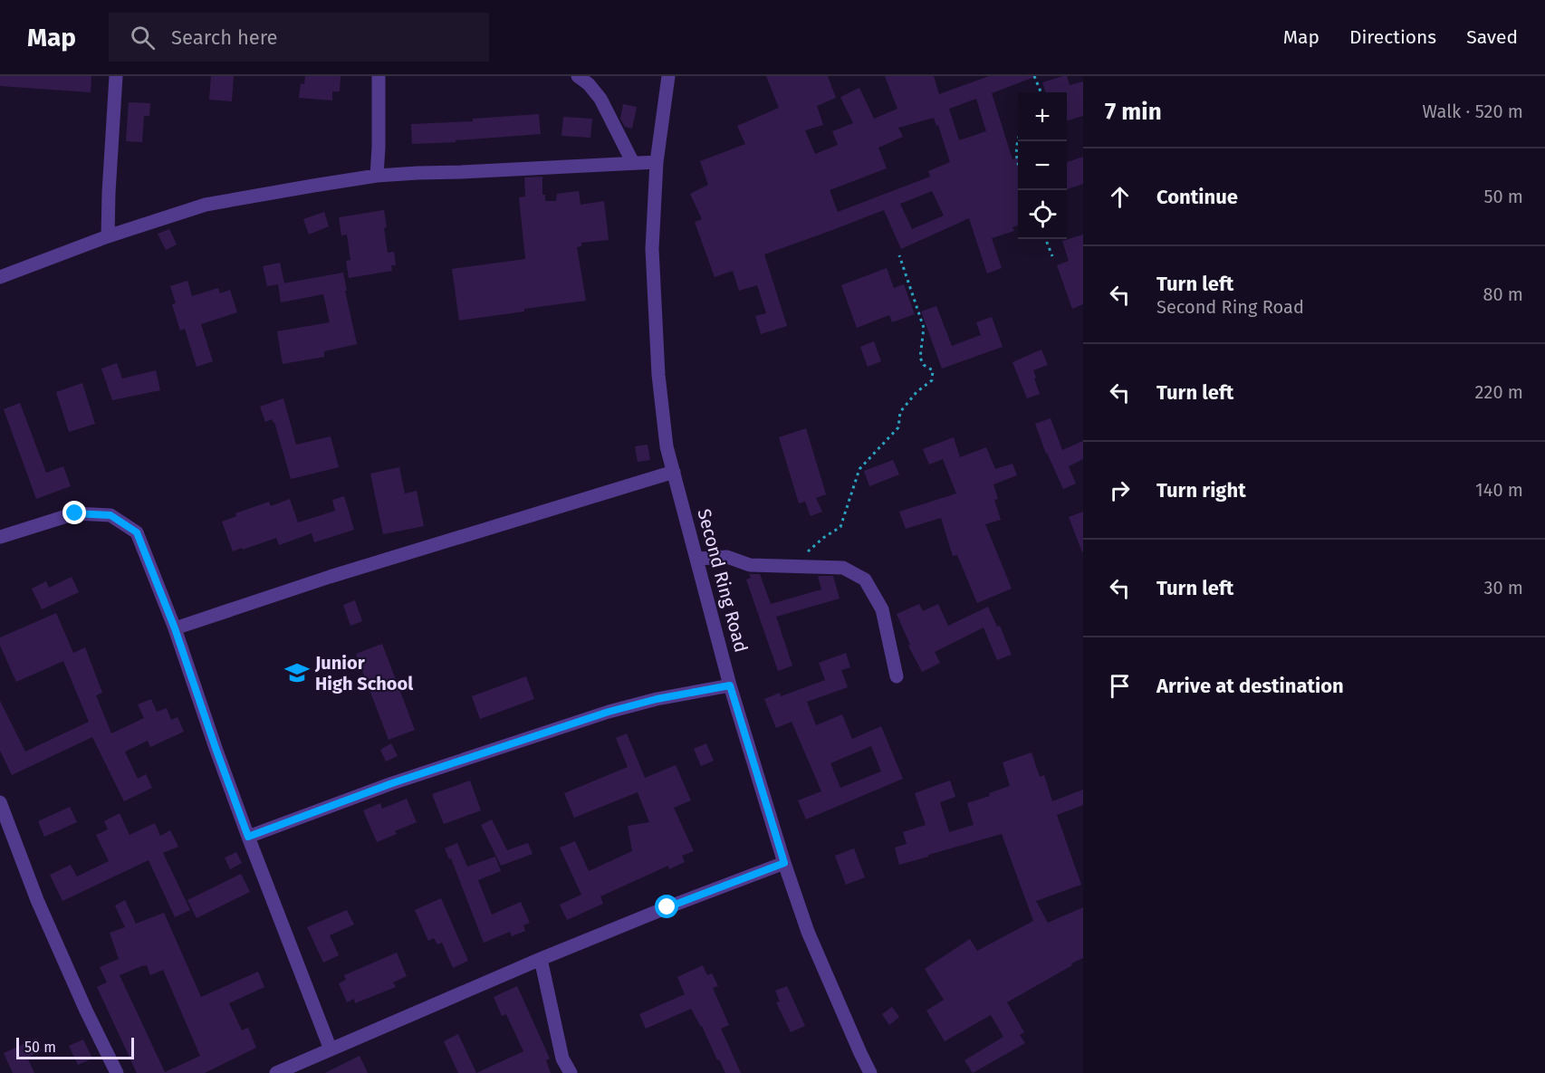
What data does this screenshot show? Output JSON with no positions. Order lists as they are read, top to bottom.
{
  "streets": {
    "street": ["Second Ring Road"]
  },
  "places": {
    "school or university": ["Junior High School"]
  },
  "scale_bar": "50 m",
  "page": {
    "header": "Map",
    "search": "Search here",
    "nav": ["Map", "Directions", "Saved"],
    "heading": ["7 min", "Walk · 520 m"],
    "map_buttons": ["+", "−"],
    "list": [
      ["Continue", "50 m"],
      ["Turn left", "Second Ring Road", "80 m"],
      ["Turn left", "220 m"],
      ["Turn right", "140 m"],
      ["Turn left", "30 m"],
      "Arrive at destination"
    ],
    "scale": "50 m"
  }
}
